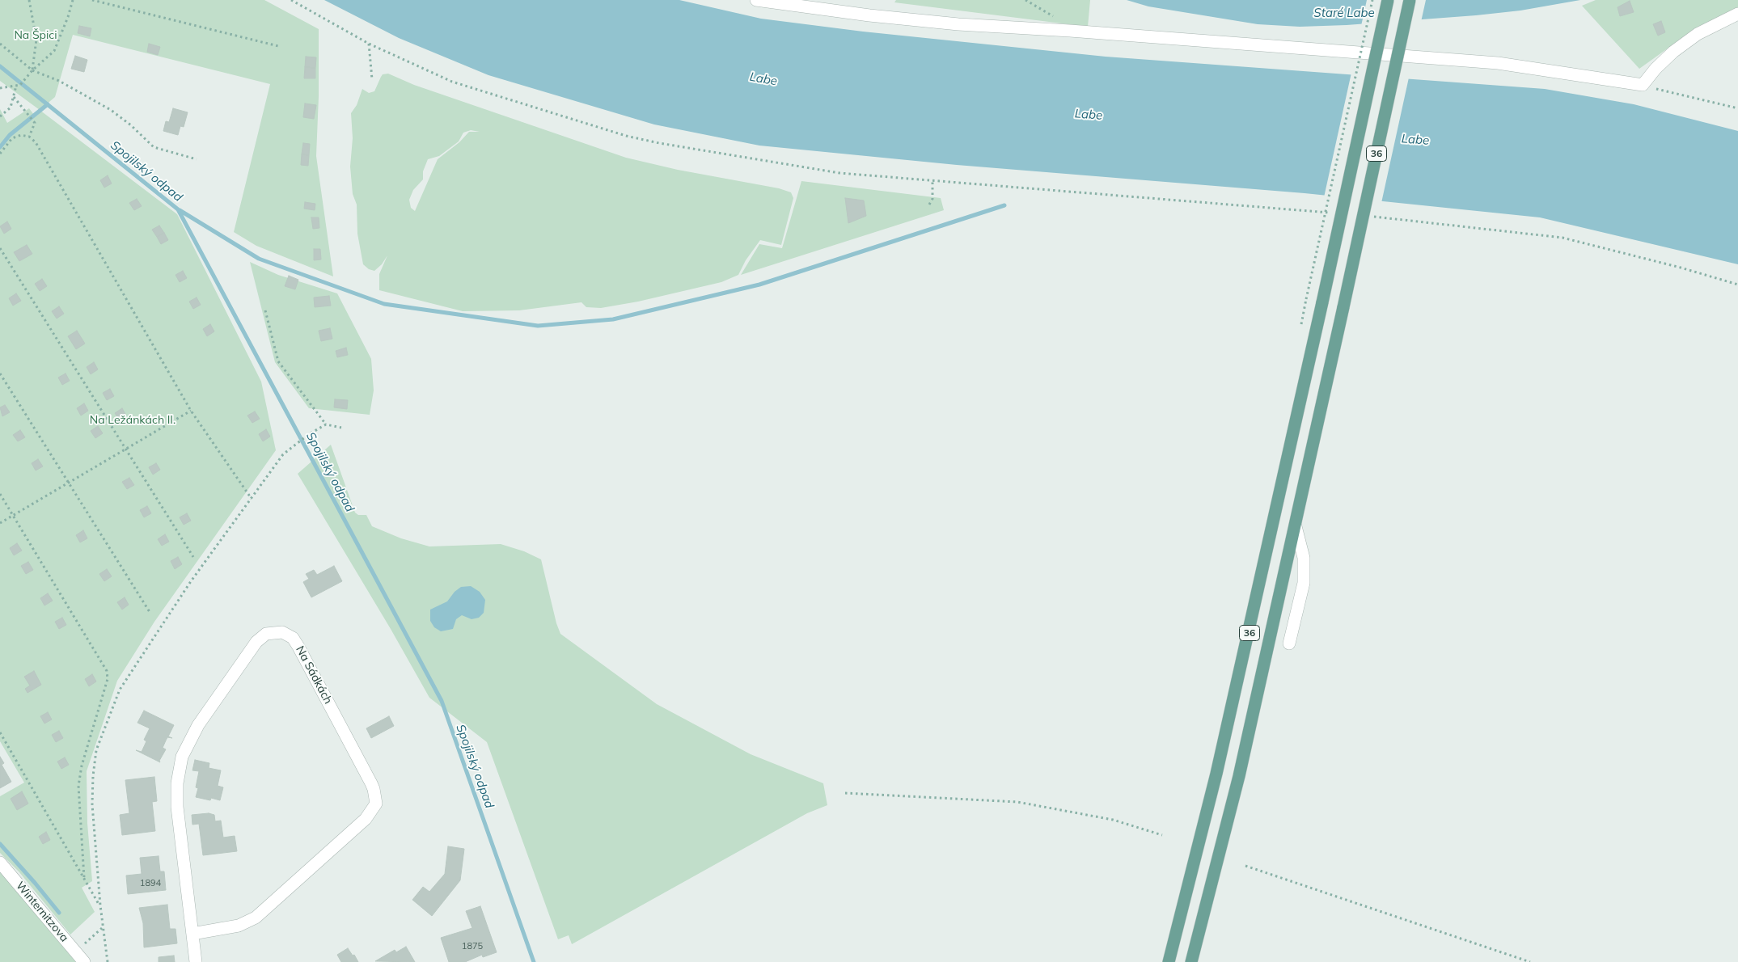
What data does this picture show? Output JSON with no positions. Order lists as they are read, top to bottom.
{
  "streets": {
    "main road": ["36"],
    "street": ["Na Sádkách", "Winternitzova"]
  },
  "water": ["Staré Labe", "Labe", "Spojilský odpad"],
  "parks": ["Na Špici", "Na Ležánkách II."],
  "house_numbers": ["1894", "1875"]
}
